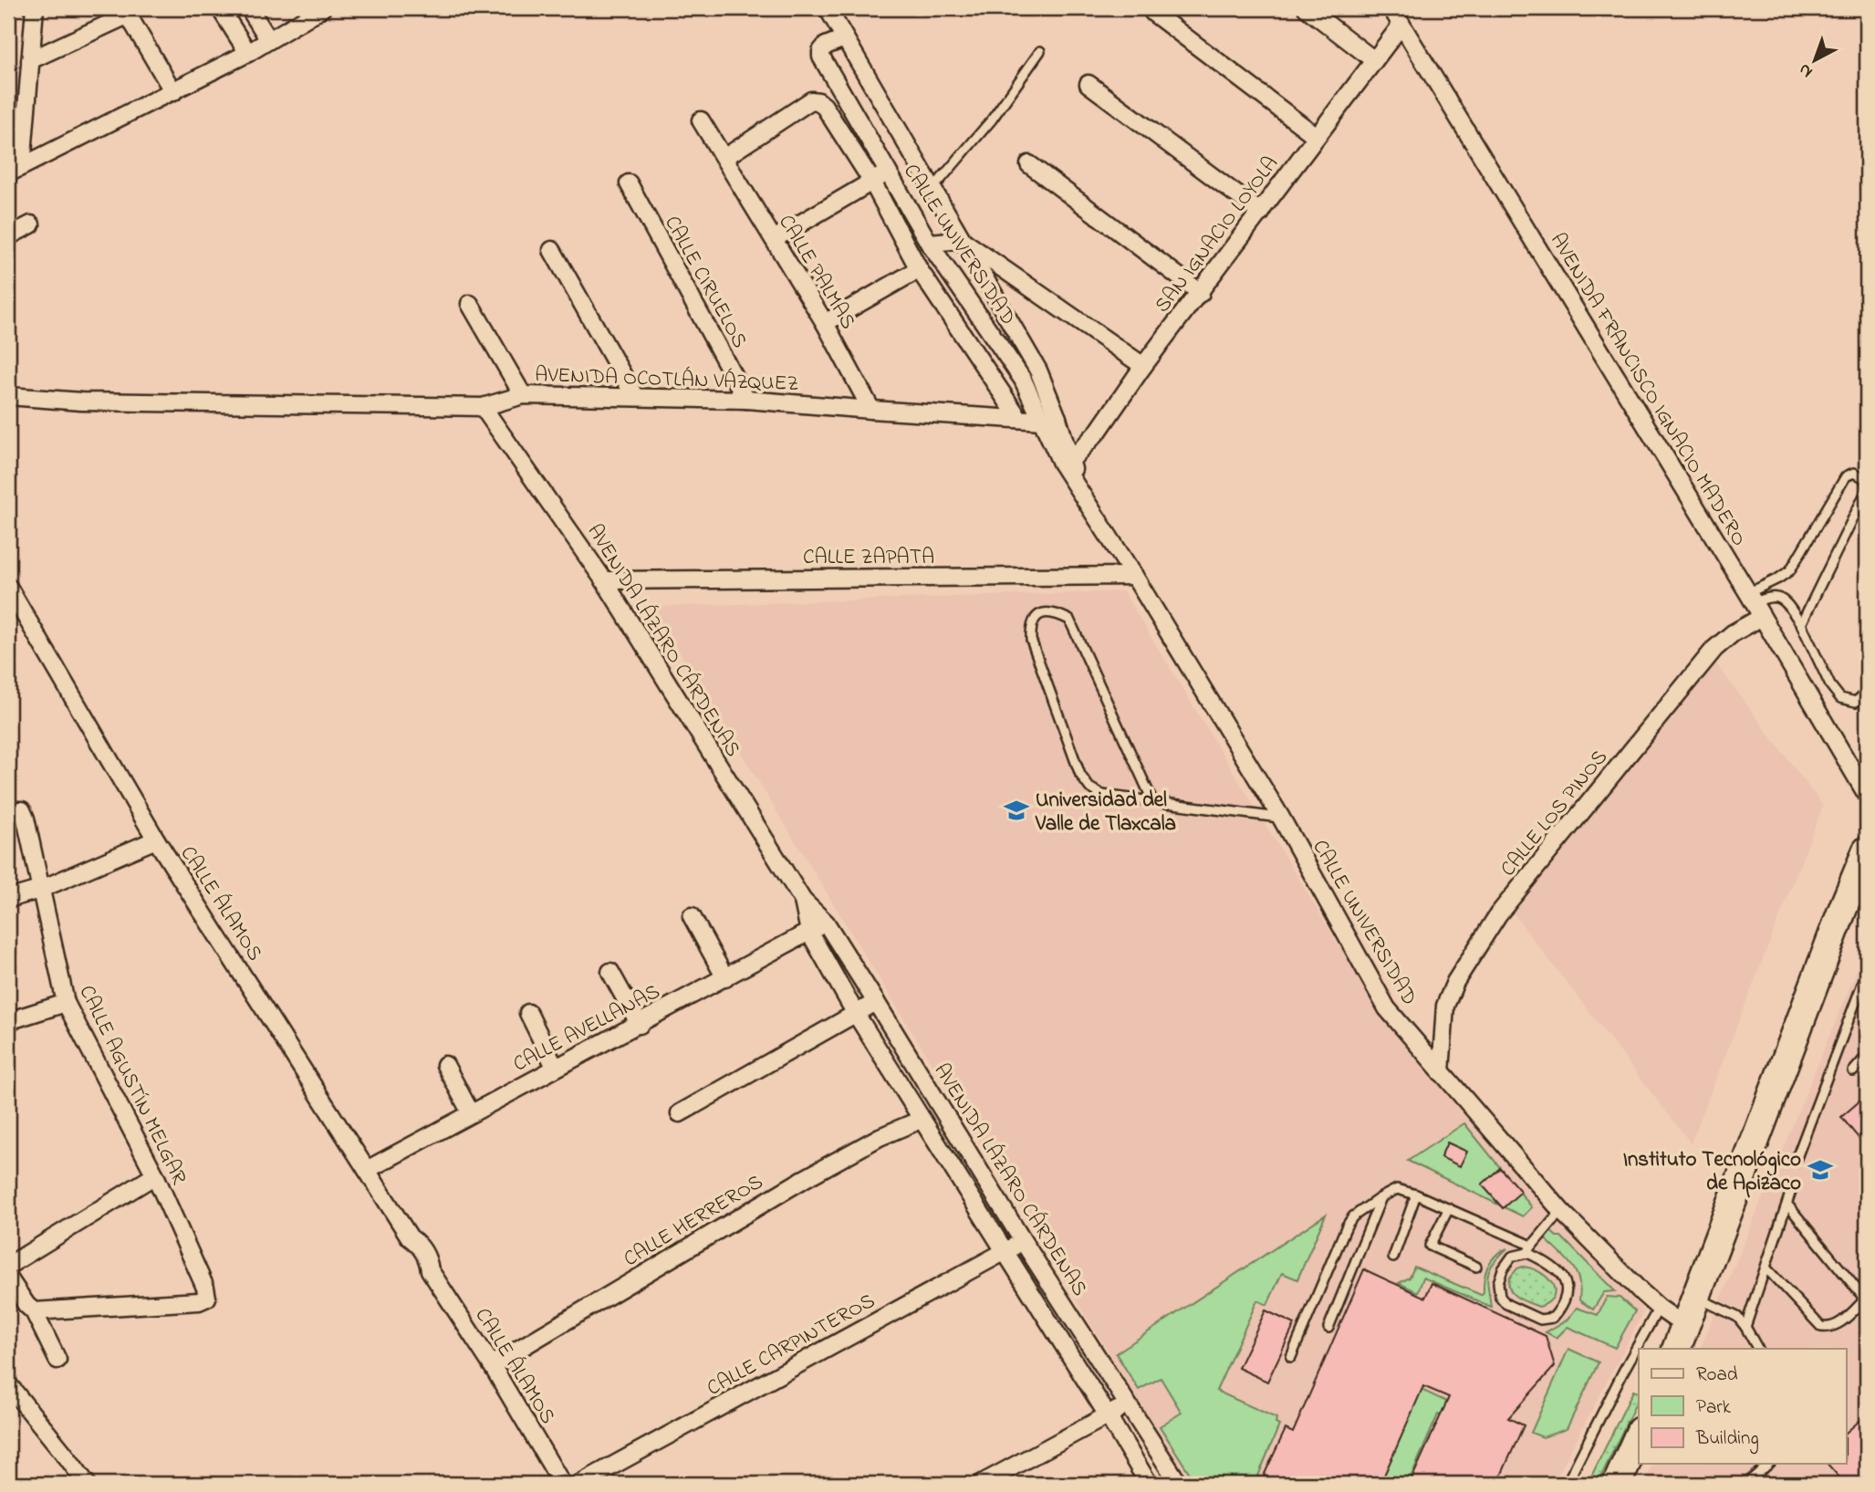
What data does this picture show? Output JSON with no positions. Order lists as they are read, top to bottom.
{
  "streets": {
    "street": [
      "SAN IGNACIO LOYOLA",
      "CALLE UNIVERSIDAD",
      "CALLE PALMAS",
      "CALLE CIRUELOS",
      "AVENIDA OCOTLÁN VÁZQUEZ",
      "AVENIDA FRANCISCO IGNACIO MADERO",
      "CALLE ZAPATA",
      "AVENIDA LÁZARO CÁRDENAS",
      "CALLE LOS PINOS",
      "CALLE ÁLAMOS",
      "CALLE AVELLANAS",
      "CALLE AGUSTÍN MELGAR",
      "CALLE HERREROS",
      "CALLE CARPINTEROS"
    ]
  },
  "crossings": [
    ["SAN IGNACIO LOYOLA", "CALLE UNIVERSIDAD"],
    ["SAN IGNACIO LOYOLA", "AVENIDA FRANCISCO IGNACIO MADERO"],
    ["CALLE UNIVERSIDAD", "AVENIDA OCOTLÁN VÁZQUEZ"],
    ["CALLE UNIVERSIDAD", "CALLE ZAPATA"],
    ["CALLE UNIVERSIDAD", "CALLE LOS PINOS"],
    ["CALLE PALMAS", "AVENIDA OCOTLÁN VÁZQUEZ"],
    ["CALLE CIRUELOS", "AVENIDA OCOTLÁN VÁZQUEZ"],
    ["AVENIDA OCOTLÁN VÁZQUEZ", "AVENIDA LÁZARO CÁRDENAS"],
    ["AVENIDA FRANCISCO IGNACIO MADERO", "CALLE LOS PINOS"],
    ["CALLE ZAPATA", "AVENIDA LÁZARO CÁRDENAS"],
    ["AVENIDA LÁZARO CÁRDENAS", "CALLE AVELLANAS"],
    ["AVENIDA LÁZARO CÁRDENAS", "CALLE HERREROS"],
    ["AVENIDA LÁZARO CÁRDENAS", "CALLE CARPINTEROS"],
    ["CALLE ÁLAMOS", "CALLE AVELLANAS"],
    ["CALLE ÁLAMOS", "CALLE HERREROS"]
  ],
  "places": {
    "school or university": ["Universidad del Valle de Tlaxcala", "Instituto Tecnológico de Apizaco"]
  },
  "legend": ["Road", "Park", "Building"],
  "north": "bottom left"
}
